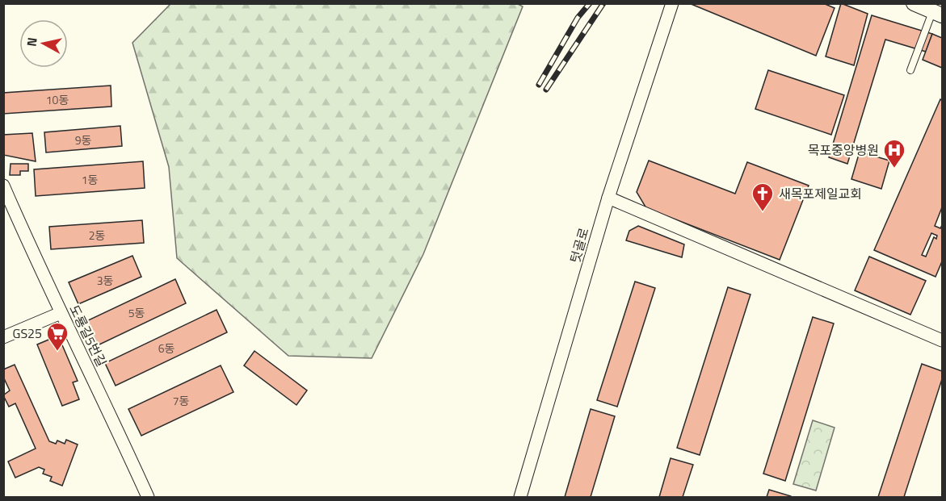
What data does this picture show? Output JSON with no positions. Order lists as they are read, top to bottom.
{
  "streets": {
    "street": ["텃골로", "도룡길5번길"]
  },
  "places": {
    "hospital": ["목포중앙병원"],
    "church": ["새목포제일교회"],
    "supermarket": ["GS25"]
  },
  "house_numbers": [
    "10동",
    "9동",
    "1동",
    "2동",
    "3동",
    "5동",
    "6동",
    "7동"
  ],
  "north": "left"
}
